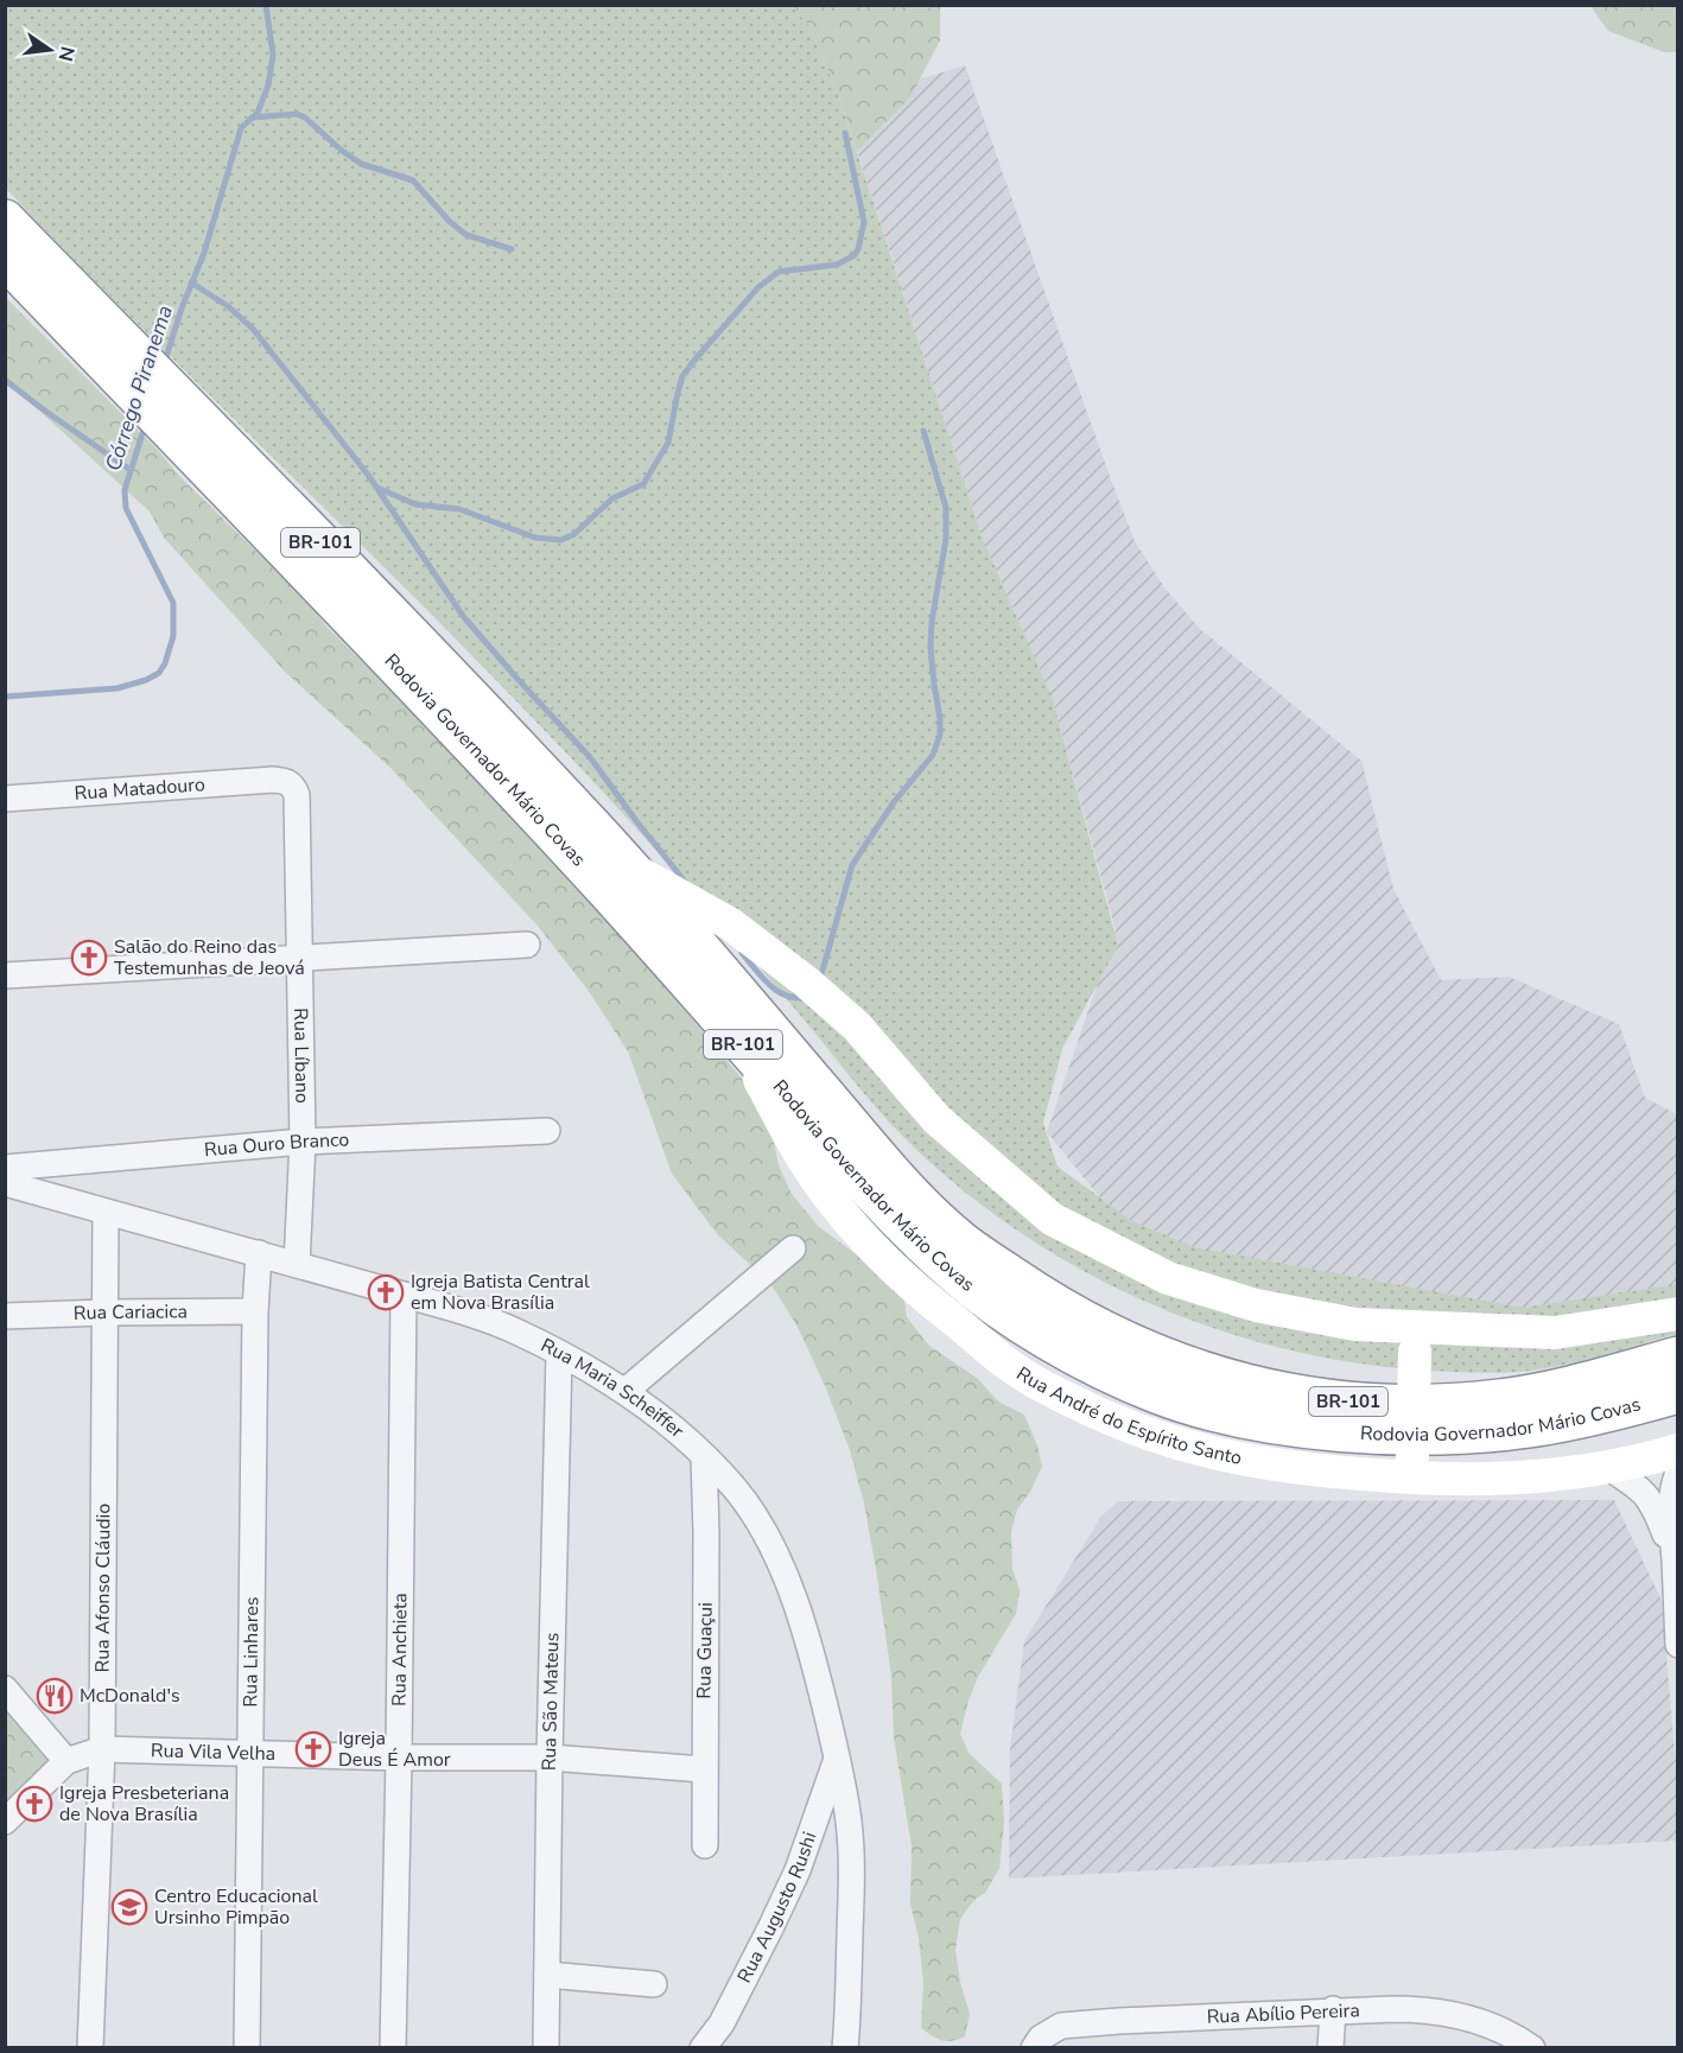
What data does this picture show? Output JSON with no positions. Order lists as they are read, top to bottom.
{
  "streets": {
    "highway": ["BR-101", "Rodovia Governador Mário Covas"],
    "street": [
      "Rua Matadouro",
      "Rua Líbano",
      "Rua Ouro Branco",
      "Rua Cariacica",
      "Rua Maria Scheiffer",
      "Rua André do Espírito Santo",
      "Rua Afonso Cláudio",
      "Rua Anchieta",
      "Rua Linhares",
      "Rua Guaçui",
      "Rua São Mateus",
      "Rua Vila Velha",
      "Rua Augusto Rushi",
      "Rua Abílio Pereira"
    ]
  },
  "crossings": [
    ["Rodovia Governador Mário Covas", "Rua André do Espírito Santo"],
    ["Rua Matadouro", "Rua Líbano"],
    ["Rua Líbano", "Rua Ouro Branco"],
    ["Rua Líbano", "Rua Maria Scheiffer"],
    ["Rua Cariacica", "Rua Afonso Cláudio"],
    ["Rua Cariacica", "Rua Linhares"],
    ["Rua Maria Scheiffer", "Rua Afonso Cláudio"],
    ["Rua Maria Scheiffer", "Rua Anchieta"],
    ["Rua Maria Scheiffer", "Rua Linhares"],
    ["Rua Maria Scheiffer", "Rua Guaçui"],
    ["Rua Maria Scheiffer", "Rua São Mateus"],
    ["Rua Maria Scheiffer", "Rua Augusto Rushi"],
    ["Rua Afonso Cláudio", "Rua Vila Velha"],
    ["Rua Anchieta", "Rua Vila Velha"],
    ["Rua Linhares", "Rua Vila Velha"],
    ["Rua Guaçui", "Rua Vila Velha"],
    ["Rua São Mateus", "Rua Vila Velha"]
  ],
  "water": ["Córrego Piranema"],
  "places": {
    "church": [
      "Salão do Reino das Testemunhas de Jeová",
      "Igreja Batista Central em Nova Brasília",
      "Igreja Deus É Amor",
      "Igreja Presbeteriana de Nova Brasília"
    ],
    "restaurant": ["McDonald's"],
    "school or university": ["Centro Educacional Ursinho Pimpão"]
  },
  "north": "right"
}
